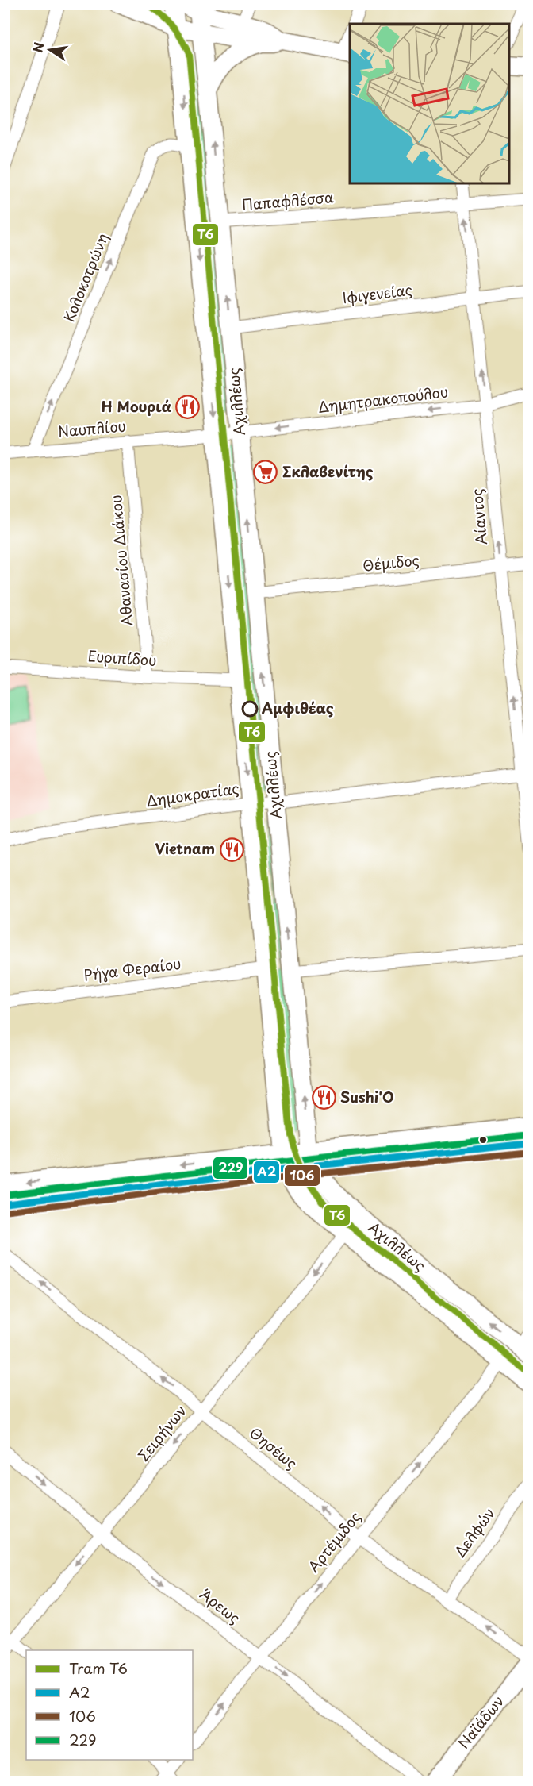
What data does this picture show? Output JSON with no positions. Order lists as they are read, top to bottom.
{
  "streets": {
    "main road": ["Αχιλλέως", "Ναϊάδων"],
    "street": [
      "Παπαφλέσσα",
      "Κολοκοτρώνη",
      "Ιφιγενείας",
      "Δημητρακοπούλου",
      "Ναυπλίου",
      "Αίαντος",
      "Αθανασίου Διάκου",
      "Θέμιδος",
      "Ευριπίδου",
      "Δημοκρατίας",
      "Ρήγα Φεραίου",
      "Σειρήνων",
      "Θησέως",
      "Δελφών",
      "Αρτέμιδος",
      "Άρεως"
    ]
  },
  "crossings": [
    ["Παπαφλέσσα", "Αχιλλέως"],
    ["Παπαφλέσσα", "Αίαντος"],
    ["Κολοκοτρώνη", "Αχιλλέως"],
    ["Κολοκοτρώνη", "Ναυπλίου"],
    ["Ιφιγενείας", "Αχιλλέως"],
    ["Ιφιγενείας", "Αίαντος"],
    ["Δημητρακοπούλου", "Αχιλλέως"],
    ["Δημητρακοπούλου", "Ναυπλίου"],
    ["Δημητρακοπούλου", "Αίαντος"],
    ["Αχιλλέως", "Ναυπλίου"],
    ["Αχιλλέως", "Θέμιδος"],
    ["Αχιλλέως", "Ευριπίδου"],
    ["Αχιλλέως", "Δημοκρατίας"],
    ["Αχιλλέως", "Ρήγα Φεραίου"],
    ["Αχιλλέως", "Σειρήνων"],
    ["Αχιλλέως", "Αρτέμιδος"],
    ["Ναυπλίου", "Αθανασίου Διάκου"],
    ["Αίαντος", "Θέμιδος"],
    ["Αίαντος", "Δημοκρατίας"],
    ["Αθανασίου Διάκου", "Ευριπίδου"],
    ["Σειρήνων", "Θησέως"],
    ["Σειρήνων", "Άρεως"],
    ["Θησέως", "Δελφών"],
    ["Θησέως", "Αρτέμιδος"],
    ["Αρτέμιδος", "Άρεως"]
  ],
  "one_way": [
    "Κολοκοτρώνη",
    "Δημητρακοπούλου",
    "Αίαντος",
    "Σειρήνων",
    "Θησέως",
    "Αρτέμιδος",
    "Άρεως"
  ],
  "places": {
    "restaurant": ["Η Μουριά", "Vietnam", "Sushi'O"],
    "supermarket": ["Σκλαβενίτης"],
    "other": ["Αμφιθέας"]
  },
  "lines": [
    "tram line Τ6",
    "transit line 229",
    "transit line Α2",
    "transit line 106"
  ],
  "legend": [
    "Tram Τ6",
    "Α2",
    "106",
    "229"
  ],
  "north": "left"
}
